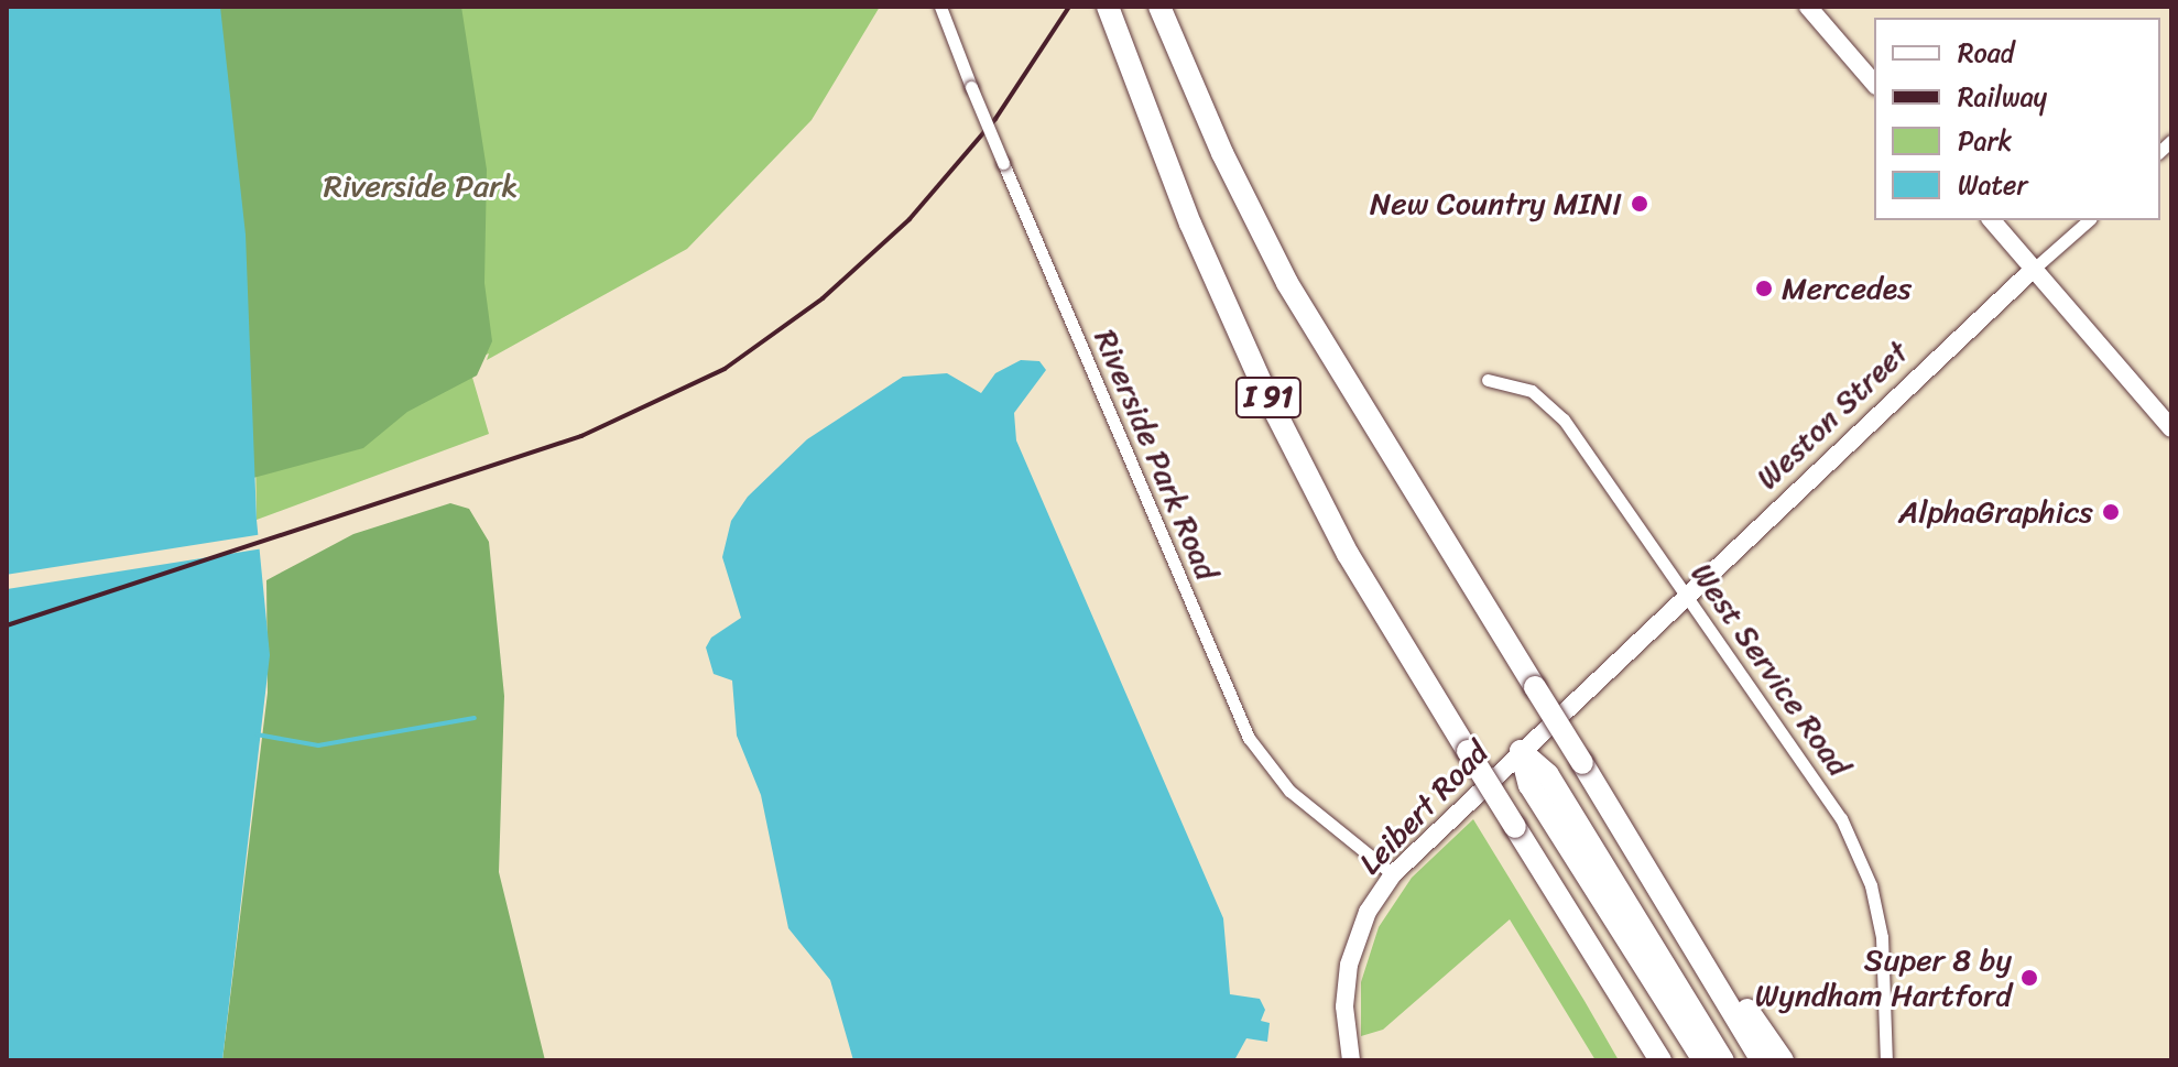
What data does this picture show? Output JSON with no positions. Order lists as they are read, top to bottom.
{
  "streets": {
    "highway": ["I 91"],
    "street": [
      "Weston Street",
      "Riverside Park Road",
      "West Service Road",
      "Leibert Road"
    ]
  },
  "crossings": [
    ["Weston Street", "West Service Road"],
    ["Weston Street", "Leibert Road"],
    ["Riverside Park Road", "Leibert Road"]
  ],
  "parks": ["Riverside Park"],
  "places": [
    "New Country MINI",
    "Mercedes",
    "AlphaGraphics",
    "Super 8 by Wyndham Hartford"
  ],
  "legend": [
    "Road",
    "Railway",
    "Park",
    "Water"
  ]
}
